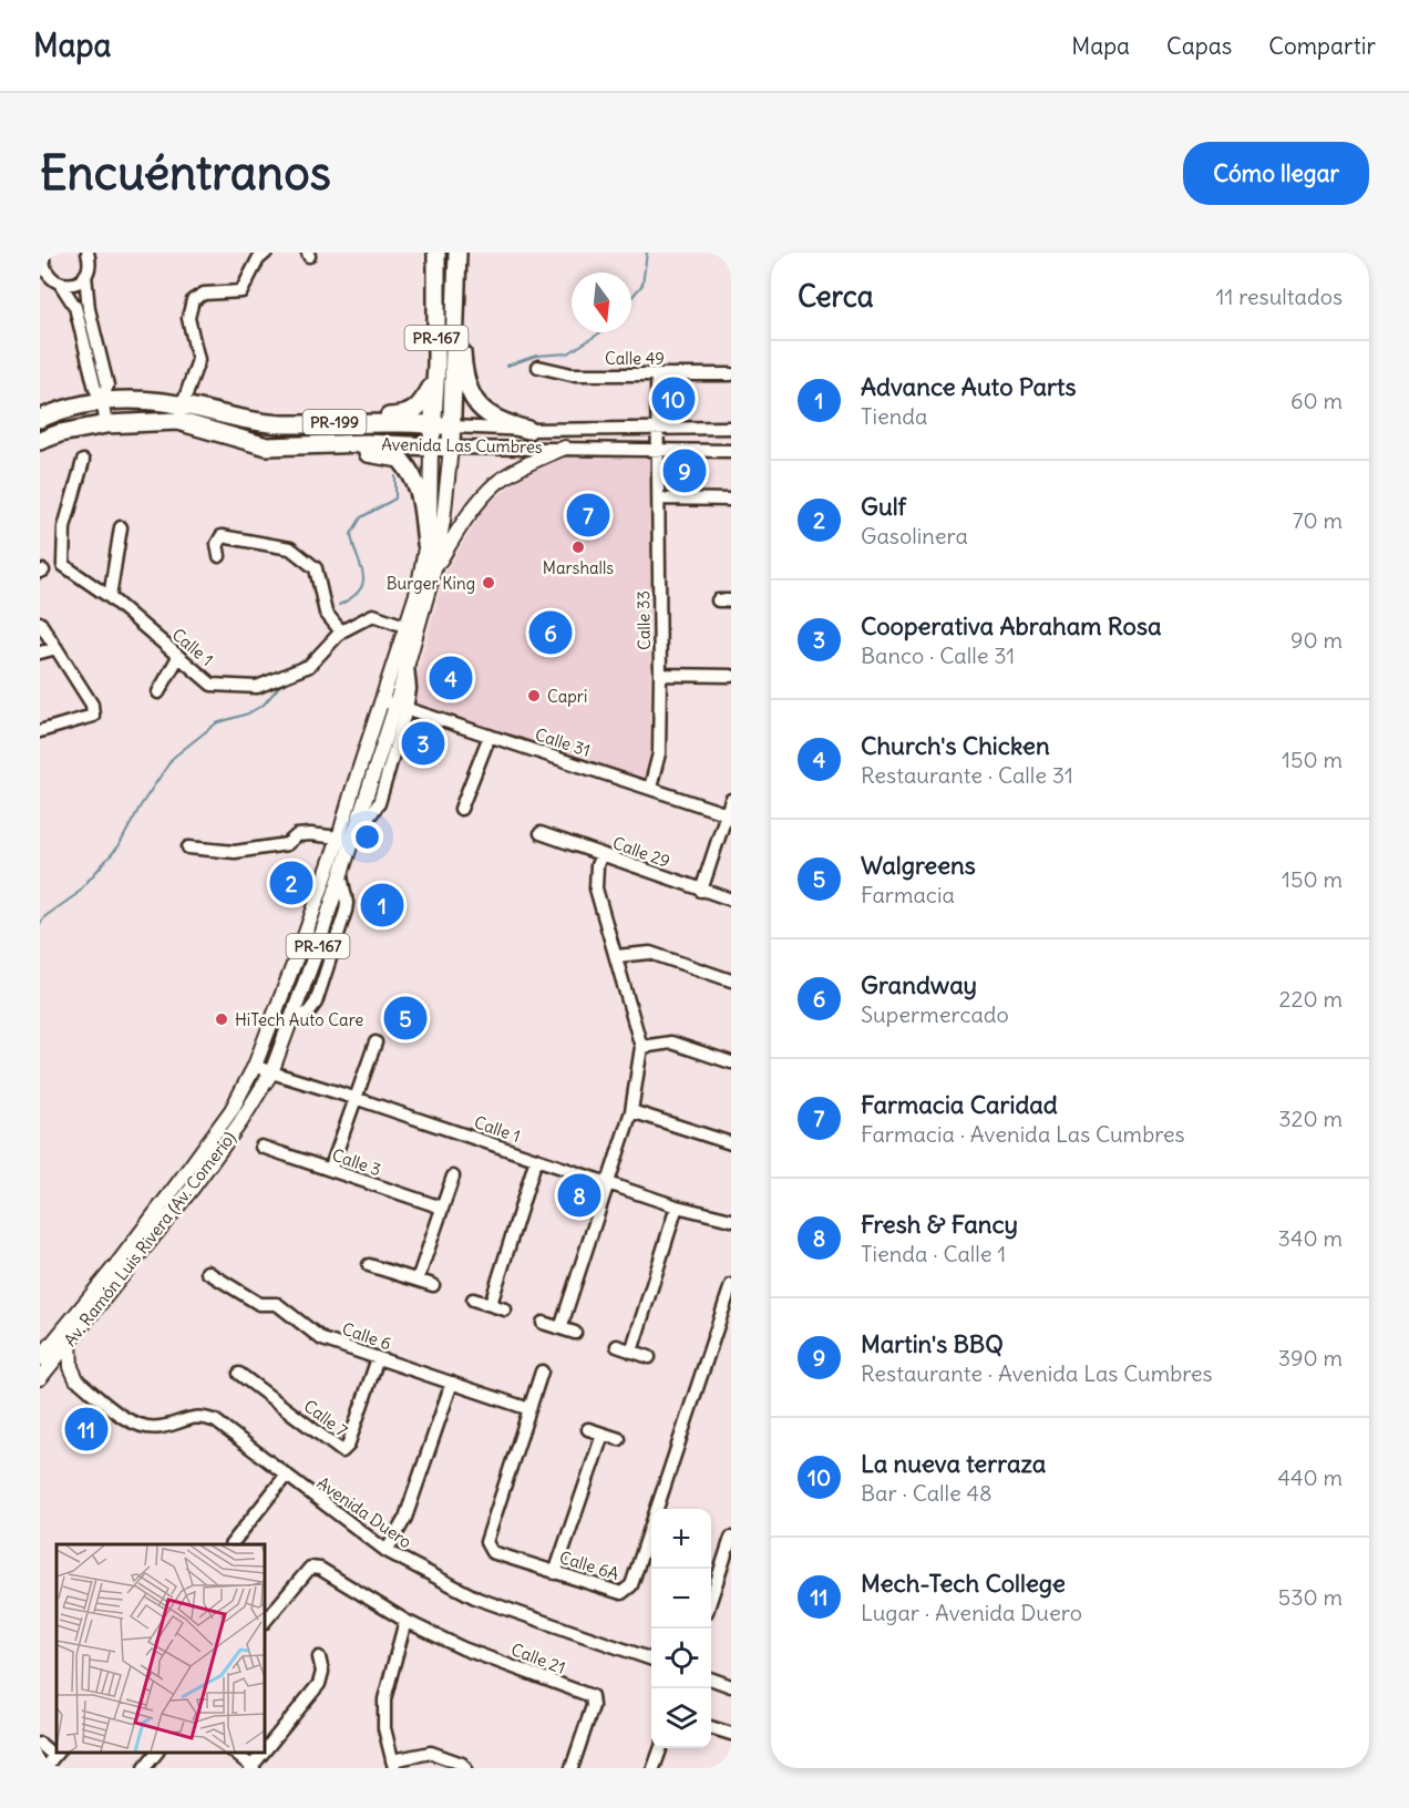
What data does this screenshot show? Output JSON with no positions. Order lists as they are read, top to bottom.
{
  "streets": {
    "highway": [
      "PR-167",
      "PR-199",
      "Avenida Las Cumbres",
      "Av. Ramón Luis Rivera (Av. Comerío)"
    ],
    "street": [
      "Calle 49",
      "Calle 33",
      "Calle 1",
      "Calle 31",
      "Calle 29",
      "Calle 3",
      "Calle 6",
      "Calle 7",
      "Avenida Duero",
      "Calle 6A",
      "Calle 21"
    ]
  },
  "crossings": [
    ["Calle 49", "Calle 33"],
    ["Avenida Las Cumbres", "Calle 33"],
    ["Avenida Las Cumbres", "Av. Ramón Luis Rivera (Av. Comerío)"],
    ["Calle 33", "Calle 31"],
    ["Calle 1", "Av. Ramón Luis Rivera (Av. Comerío)"],
    ["Calle 31", "Av. Ramón Luis Rivera (Av. Comerío)"],
    ["Calle 6", "Calle 7"],
    ["Calle 6", "Calle 6A"]
  ],
  "places": [
    "Marshalls",
    "Burger King",
    "Capri",
    "HiTech Auto Care"
  ],
  "north": "bottom",
  "page": {
    "header": "Mapa",
    "nav": ["Mapa", "Capas", "Compartir"],
    "buttons": "Cómo llegar",
    "title": "Encuéntranos",
    "heading": ["Cerca", "11 resultados"],
    "list": [
      {
        "mark": "1",
        "name": "Advance Auto Parts",
        "note": "Tienda",
        "value": "60 m"
      },
      {
        "mark": "2",
        "name": "Gulf",
        "note": "Gasolinera",
        "value": "70 m"
      },
      {
        "mark": "3",
        "name": "Cooperativa Abraham Rosa",
        "note": "Banco · Calle 31",
        "value": "90 m"
      },
      {
        "mark": "4",
        "name": "Church's Chicken",
        "note": "Restaurante · Calle 31",
        "value": "150 m"
      },
      {
        "mark": "5",
        "name": "Walgreens",
        "note": "Farmacia",
        "value": "150 m"
      },
      {
        "mark": "6",
        "name": "Grandway",
        "note": "Supermercado",
        "value": "220 m"
      },
      {
        "mark": "7",
        "name": "Farmacia Caridad",
        "note": "Farmacia · Avenida Las Cumbres",
        "value": "320 m"
      },
      {
        "mark": "8",
        "name": "Fresh & Fancy",
        "note": "Tienda · Calle 1",
        "value": "340 m"
      },
      {
        "mark": "9",
        "name": "Martin's BBQ",
        "note": "Restaurante · Avenida Las Cumbres",
        "value": "390 m"
      },
      {
        "mark": "10",
        "name": "La nueva terraza",
        "note": "Bar · Calle 48",
        "value": "440 m"
      },
      {
        "mark": "11",
        "name": "Mech-Tech College",
        "note": "Lugar · Avenida Duero",
        "value": "530 m"
      }
    ],
    "pins": [
      "10",
      "9",
      "7",
      "6",
      "4",
      "3",
      "2",
      "1",
      "5",
      "8",
      "11"
    ],
    "map_buttons": ["+", "−"]
  }
}
